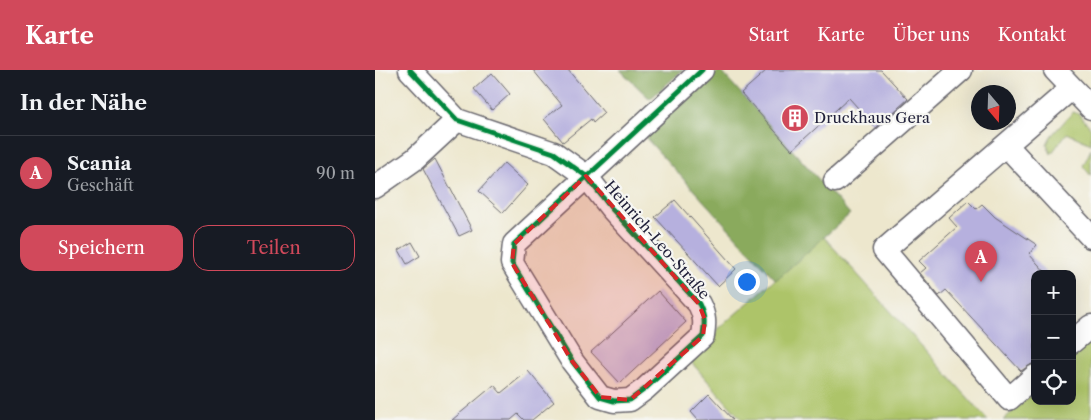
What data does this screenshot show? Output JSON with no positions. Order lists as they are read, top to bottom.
{
  "streets": {
    "street": ["Heinrich-Leo-Straße"]
  },
  "places": {
    "building": ["Druckhaus Gera"]
  },
  "north": "bottom",
  "page": {
    "header": "Karte",
    "nav": [
      "Start",
      "Karte",
      "Über uns",
      "Kontakt"
    ],
    "heading": "In der Nähe",
    "list": [
      {
        "mark": "A",
        "name": "Scania",
        "note": "Geschäft",
        "value": "90 m"
      }
    ],
    "buttons": ["Speichern", "Teilen"],
    "pins": "A",
    "map_buttons": ["+", "−"]
  }
}
